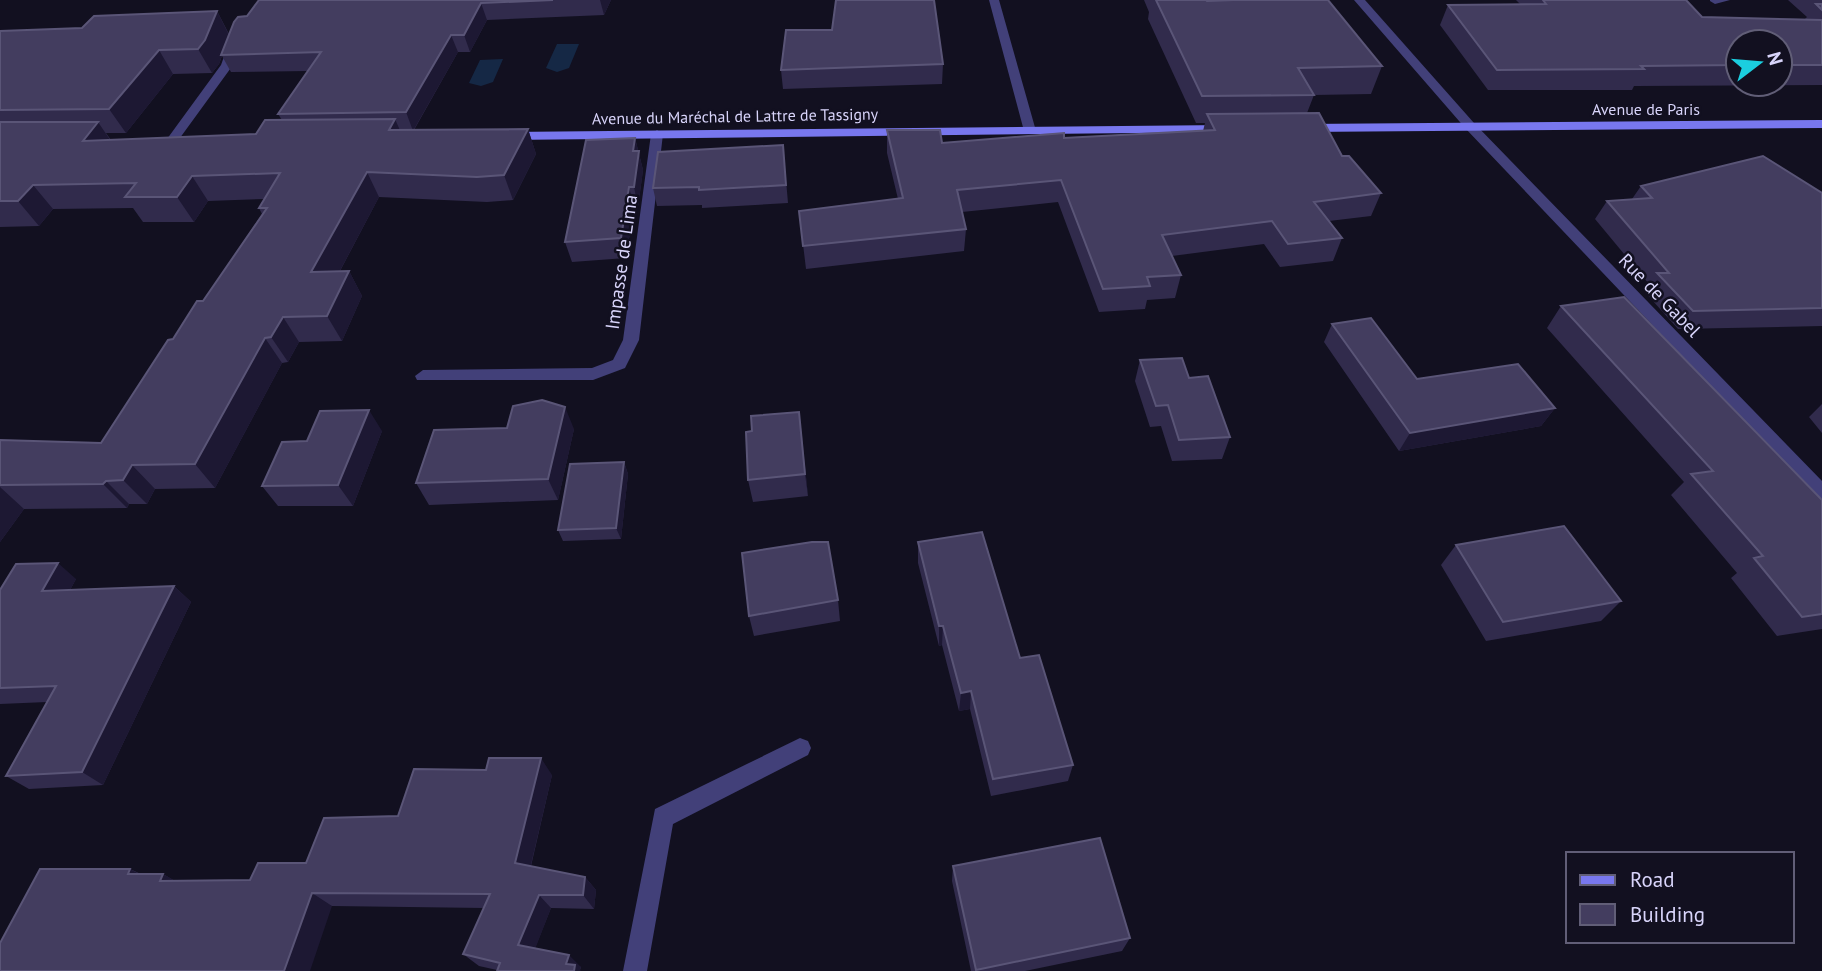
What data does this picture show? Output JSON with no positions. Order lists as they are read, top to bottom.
{
  "streets": {
    "main road": ["Avenue de Paris", "Avenue du Maréchal de Lattre de Tassigny"],
    "street": ["Impasse de Lima", "Rue de Gabel"]
  },
  "crossings": [
    ["Avenue de Paris", "Rue de Gabel"],
    ["Avenue du Maréchal de Lattre de Tassigny", "Impasse de Lima"]
  ],
  "legend": ["Road", "Building"],
  "north": "right"
}
